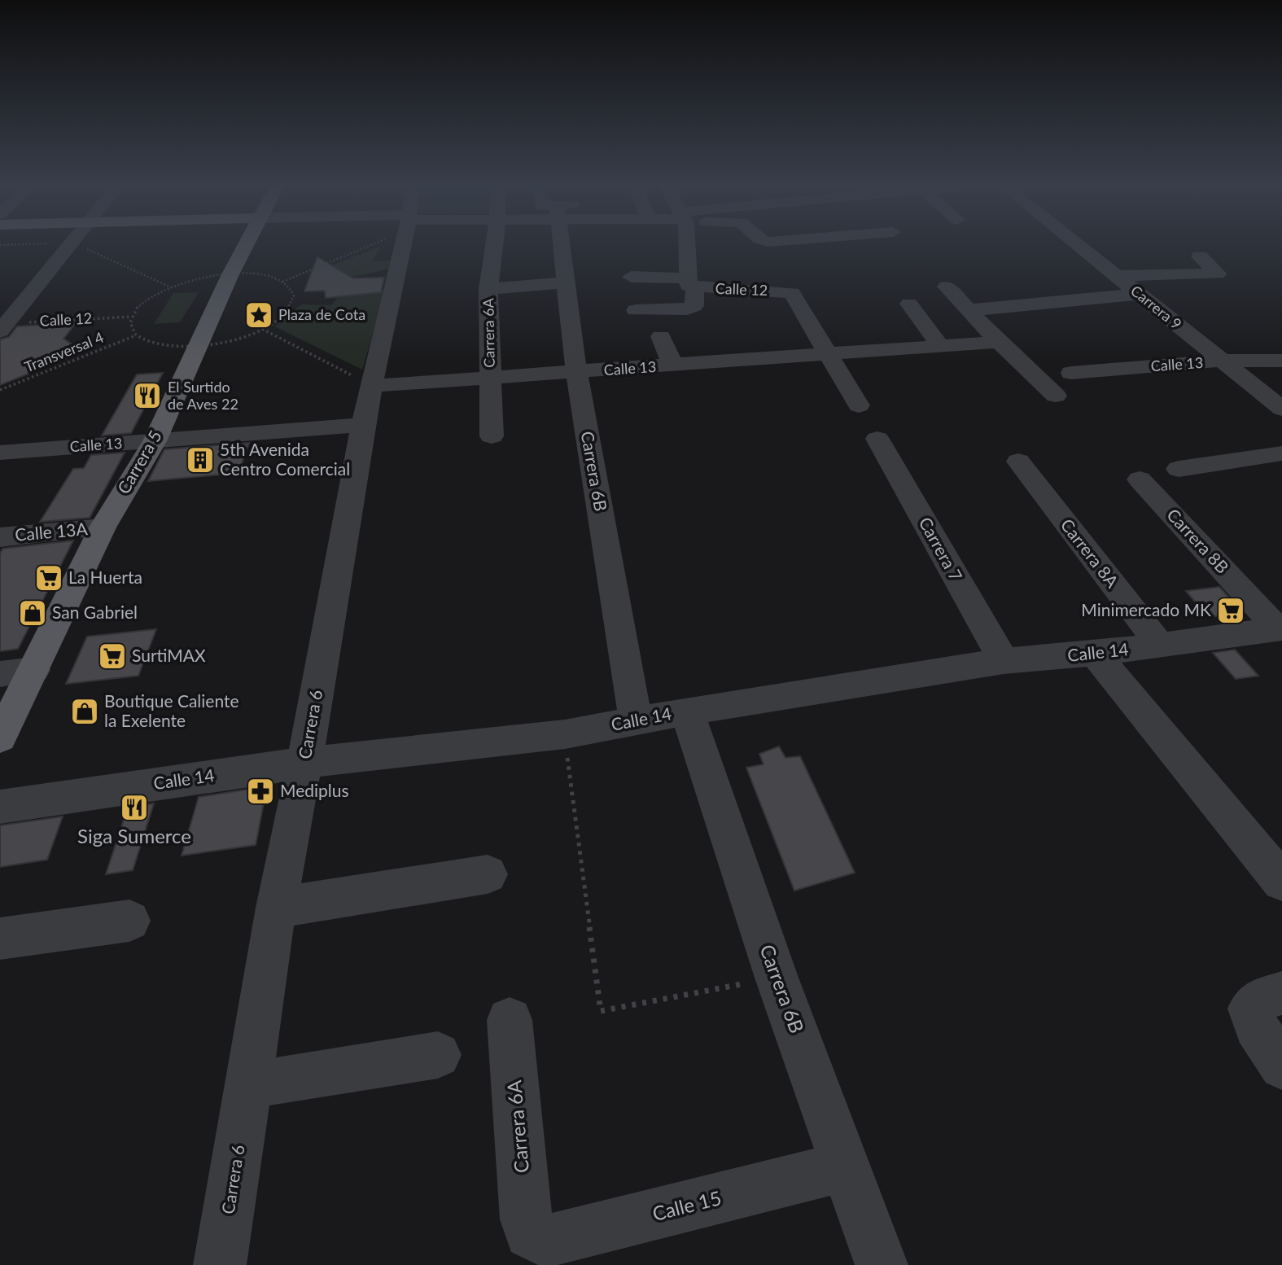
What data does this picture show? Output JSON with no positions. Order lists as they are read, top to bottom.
{
  "streets": {
    "main road": ["Carrera 5"],
    "street": [
      "Calle 12",
      "Carrera 9",
      "Carrera 6A",
      "Calle 13",
      "Carrera 6B",
      "Calle 13A",
      "Carrera 8B",
      "Carrera 7",
      "Carrera 8A",
      "Calle 14",
      "Carrera 6",
      "Calle 15"
    ],
    "path": ["Transversal 4"]
  },
  "crossings": [
    ["Calle 12", "Calle 13"],
    ["Carrera 9", "Calle 13"],
    ["Carrera 6A", "Calle 13"],
    ["Carrera 6A", "Calle 15"],
    ["Calle 13", "Carrera 5"],
    ["Calle 13", "Carrera 6B"],
    ["Calle 13", "Carrera 6"],
    ["Carrera 5", "Calle 13A"],
    ["Carrera 6B", "Calle 14"],
    ["Carrera 6B", "Calle 15"],
    ["Carrera 8B", "Calle 14"],
    ["Carrera 7", "Calle 14"],
    ["Carrera 8A", "Calle 14"],
    ["Calle 14", "Carrera 6"]
  ],
  "places": {
    "place": ["Plaza de Cota"],
    "restaurant": ["El Surtido de Aves 22", "Siga Sumerce"],
    "building": ["5th Avenida Centro Comercial"],
    "supermarket": ["La Huerta", "Minimercado MK", "SurtiMAX"],
    "shop": ["San Gabriel", "Boutique Caliente la Exelente"],
    "pharmacy": ["Mediplus"]
  }
}
